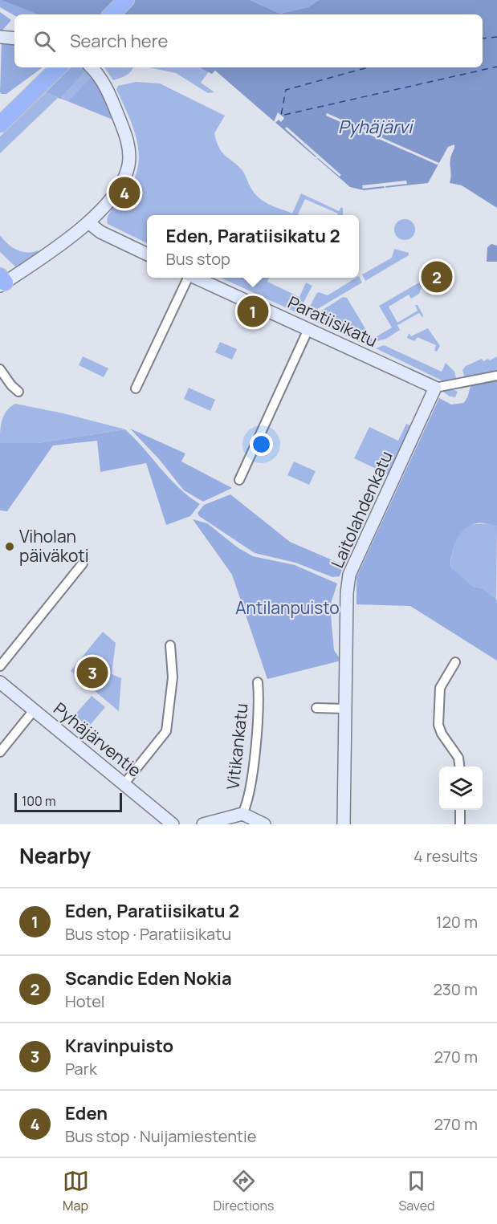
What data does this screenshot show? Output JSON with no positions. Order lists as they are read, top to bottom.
{
  "streets": {
    "street": [
      "Paratiisikatu",
      "Laitolahdenkatu",
      "Pyhäjärventie",
      "Vitikankatu"
    ]
  },
  "crossings": [
    ["Paratiisikatu", "Laitolahdenkatu"]
  ],
  "water": ["Pyhäjärvi"],
  "parks": ["Antilanpuisto"],
  "places": ["Viholan päiväkoti"],
  "scale_bar": "100 m",
  "page": {
    "search": "Search here",
    "pins": [
      "4",
      "2",
      "1",
      "3"
    ],
    "popup": ["Eden, Paratiisikatu 2", "Bus stop"],
    "scale": "100 m",
    "heading": ["Nearby", "4 results"],
    "list": [
      {
        "mark": "1",
        "name": "Eden, Paratiisikatu 2",
        "note": "Bus stop · Paratiisikatu",
        "value": "120 m"
      },
      {
        "mark": "2",
        "name": "Scandic Eden Nokia",
        "note": "Hotel",
        "value": "230 m"
      },
      {
        "mark": "3",
        "name": "Kravinpuisto",
        "note": "Park",
        "value": "270 m"
      },
      {
        "mark": "4",
        "name": "Eden",
        "note": "Bus stop · Nuijamiestentie",
        "value": "270 m"
      }
    ],
    "nav": ["Map", "Directions", "Saved"]
  }
}
